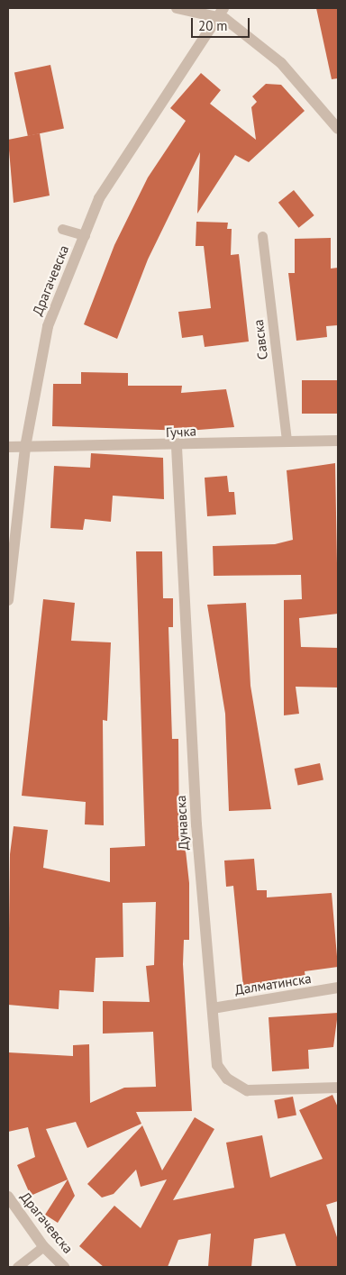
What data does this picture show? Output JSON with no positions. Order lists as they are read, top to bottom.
{
  "streets": {
    "street": [
      "Драгачевска",
      "Гучка",
      "Дунавска",
      "Далматинска"
    ],
    "lane": ["Савска"]
  },
  "crossings": [
    ["Драгачевска", "Гучка"],
    ["Савска", "Гучка"],
    ["Гучка", "Дунавска"],
    ["Дунавска", "Далматинска"]
  ],
  "scale_bar": "20 m"
}
